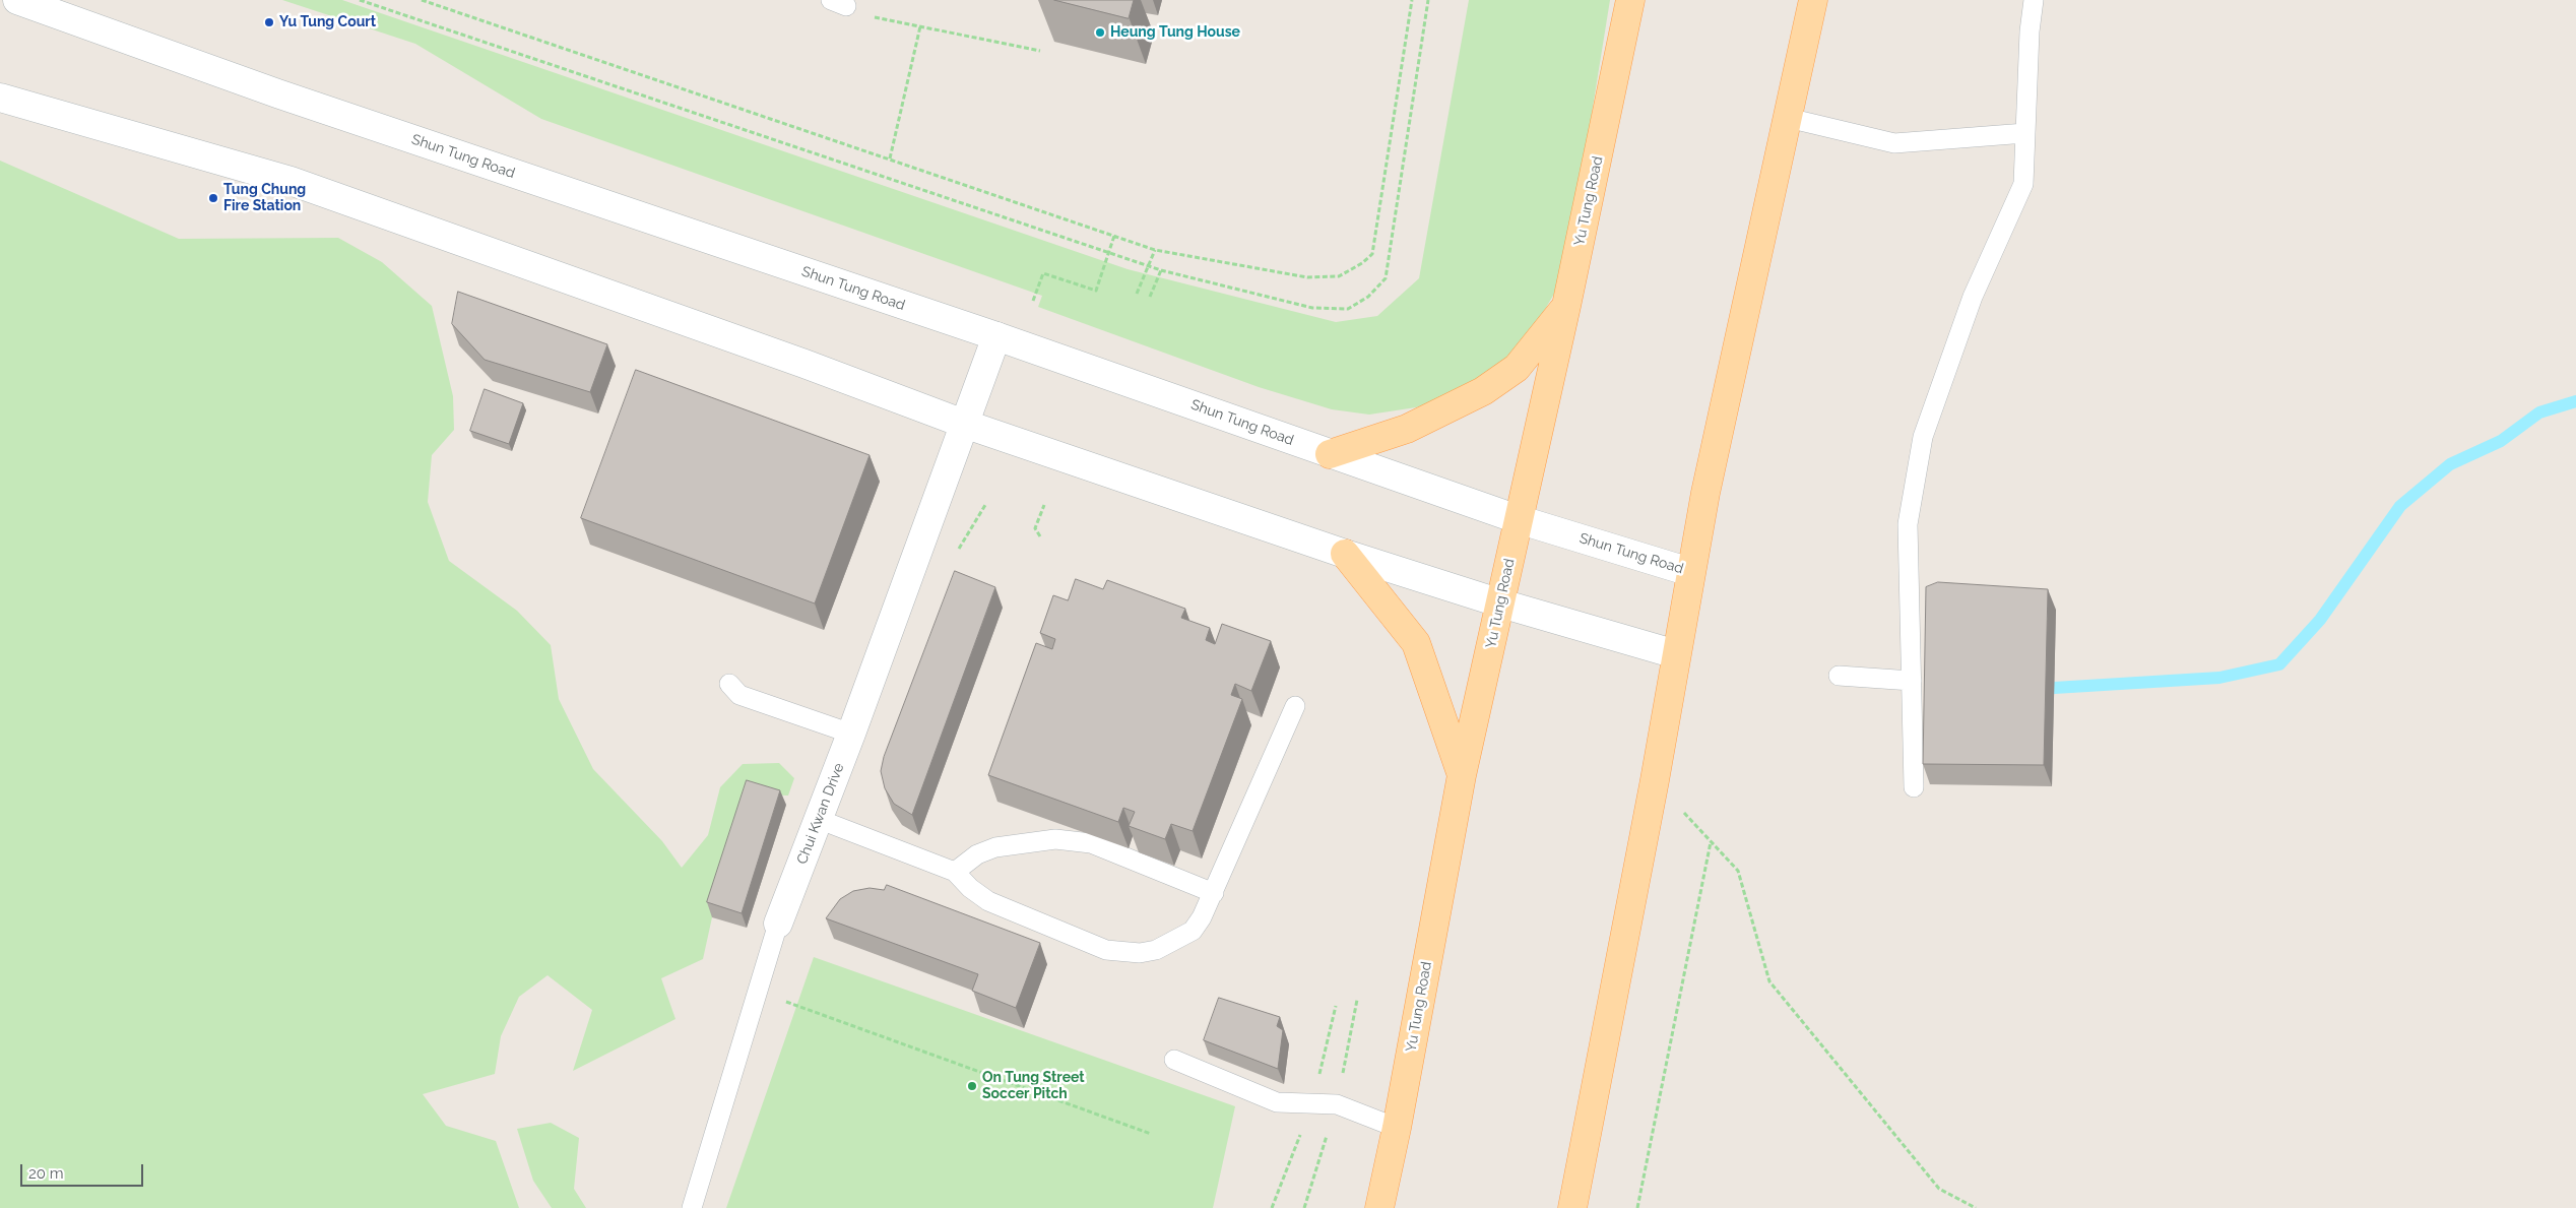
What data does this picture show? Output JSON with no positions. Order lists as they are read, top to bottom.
{
  "streets": {
    "main road": ["Shun Tung Road", "Yu Tung Road", "Chui Kwan Drive"]
  },
  "crossings": [
    ["Shun Tung Road", "Yu Tung Road"],
    ["Shun Tung Road", "Chui Kwan Drive"]
  ],
  "places": [
    "Yu Tung Court",
    "Heung Tung House",
    "Tung Chung Fire Station",
    "On Tung Street Soccer Pitch"
  ],
  "scale_bar": "20 m"
}
